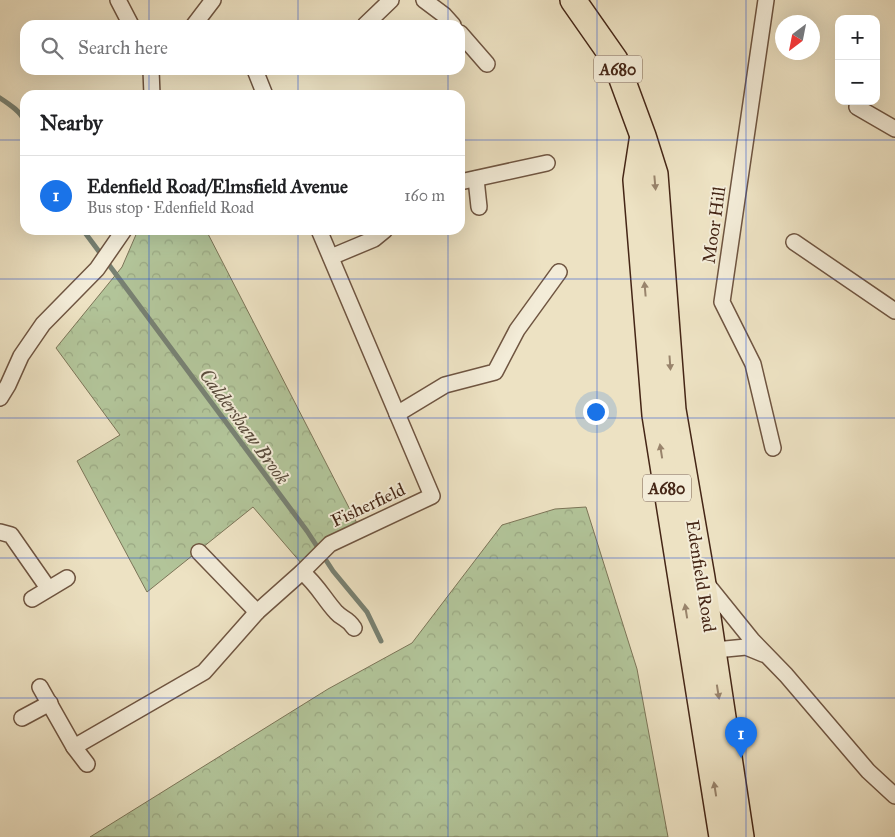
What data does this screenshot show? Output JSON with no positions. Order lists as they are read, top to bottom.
{
  "streets": {
    "main road": ["A680", "Edenfield Road"],
    "street": ["Moor Hill", "Fisherfield"]
  },
  "water": ["Caldershaw Brook"],
  "north": "bottom left",
  "page": {
    "map_buttons": ["+", "−"],
    "search": "Search here",
    "heading": "Nearby",
    "list": [
      {
        "mark": "1",
        "name": "Edenfield Road/Elmsfield Avenue",
        "note": "Bus stop · Edenfield Road",
        "value": "160 m"
      }
    ],
    "pins": "1"
  }
}
